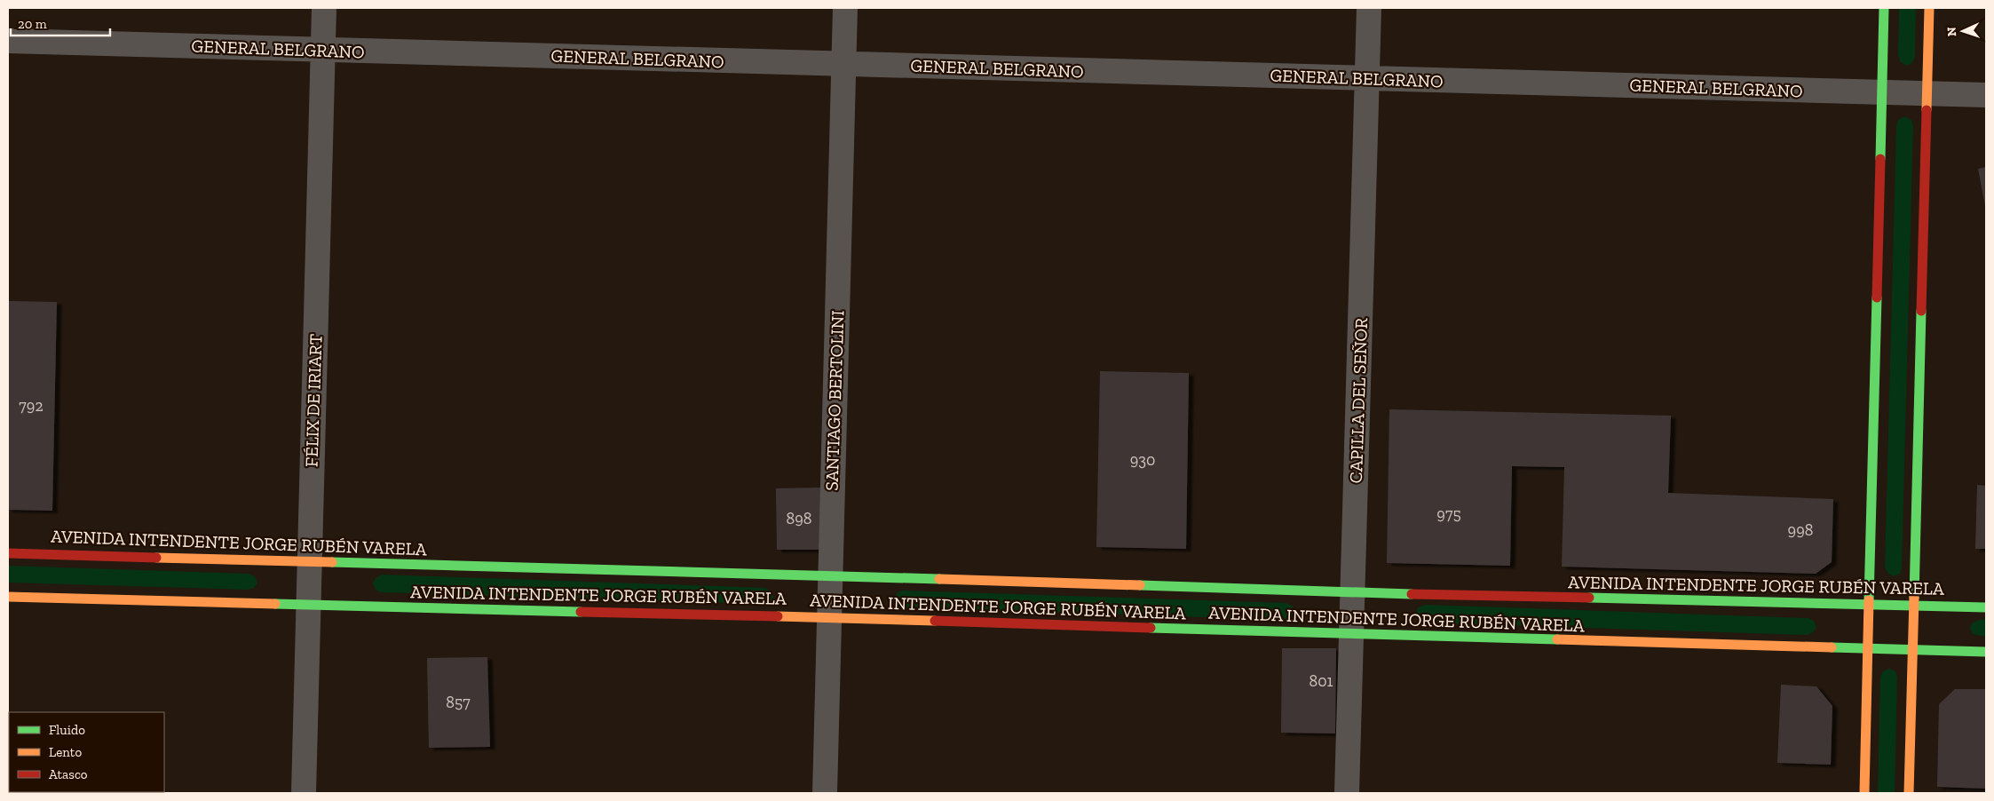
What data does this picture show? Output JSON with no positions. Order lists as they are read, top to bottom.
{
  "streets": {
    "main road": ["AVENIDA INTENDENTE JORGE RUBÉN VARELA"],
    "street": [
      "GENERAL BELGRANO",
      "FÉLIX DE IRIART",
      "SANTIAGO BERTOLINI",
      "CAPILLA DEL SEÑOR"
    ]
  },
  "crossings": [
    ["GENERAL BELGRANO", "FÉLIX DE IRIART"],
    ["GENERAL BELGRANO", "SANTIAGO BERTOLINI"],
    ["GENERAL BELGRANO", "CAPILLA DEL SEÑOR"],
    ["FÉLIX DE IRIART", "AVENIDA INTENDENTE JORGE RUBÉN VARELA"],
    ["SANTIAGO BERTOLINI", "AVENIDA INTENDENTE JORGE RUBÉN VARELA"],
    ["CAPILLA DEL SEÑOR", "AVENIDA INTENDENTE JORGE RUBÉN VARELA"]
  ],
  "house_numbers": [
    "792",
    "930",
    "975",
    "898",
    "998",
    "801",
    "857"
  ],
  "legend": ["Fluido", "Lento", "Atasco"],
  "scale_bar": "20 m",
  "north": "left"
}
